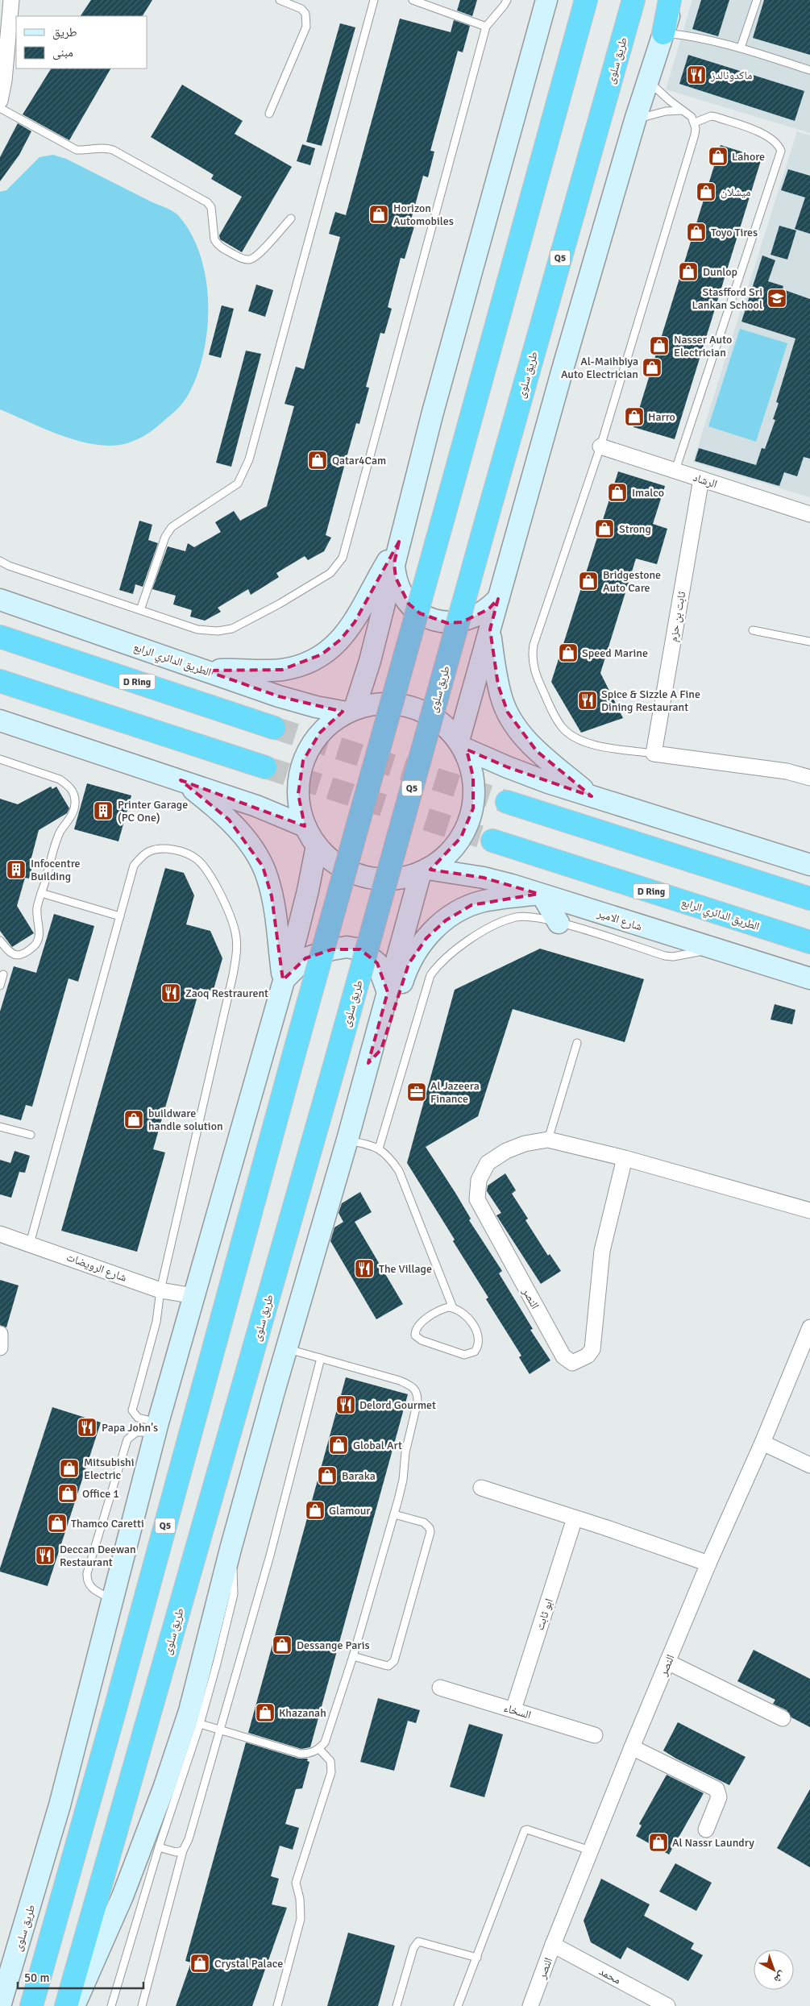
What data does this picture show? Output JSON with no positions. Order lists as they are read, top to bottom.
{
  "streets": {
    "highway": [
      "طريق سلوى",
      "Q5",
      "الطريق الدائري الرابع",
      "D Ring"
    ],
    "main road": ["شارع الامير"],
    "street": [
      "الرشاد",
      "ثابت بن حزم",
      "شارع الرويضات",
      "النصر",
      "ابو ثابت",
      "السخاء",
      "محمد"
    ]
  },
  "crossings": [
    ["طريق سلوى", "شارع الرويضات"],
    ["الرشاد", "ثابت بن حزم"],
    ["النصر", "محمد"],
    ["ابو ثابت", "السخاء"]
  ],
  "places": {
    "restaurant": [
      "ماكدونالدز",
      "Spice & Sizzle A Fine Dining Restaurant",
      "Zaoq Restraurent",
      "The Village",
      "Delord Gourmet",
      "Papa John's",
      "Deccan Deewan Restaurant"
    ],
    "shop": [
      "Lahore",
      "ميشلان",
      "Horizon Automobiles",
      "Toyo Tires",
      "Dunlop",
      "Nasser Auto Electrician",
      "Al-Maihbiya Auto Electrician",
      "Harro",
      "Qatar4Cam",
      "Imalco",
      "Strong",
      "Bridgestone Auto Care",
      "Speed Marine",
      "buildware handle solution",
      "Global Art",
      "Mitsubishi Electric",
      "Baraka",
      "Office 1",
      "Glamour",
      "Thamco Caretti",
      "Dessange Paris",
      "Khazanah",
      "Al Nassr Laundry",
      "Crystal Palace"
    ],
    "school or university": ["Stasfford Sri Lankan School"],
    "building": ["Printer Garage (PC One)", "Infocentre Building"],
    "office": ["Al Jazeera Finance"]
  },
  "legend": ["طريق", "مبنى"],
  "scale_bar": "50 m",
  "north": "bottom right"
}
